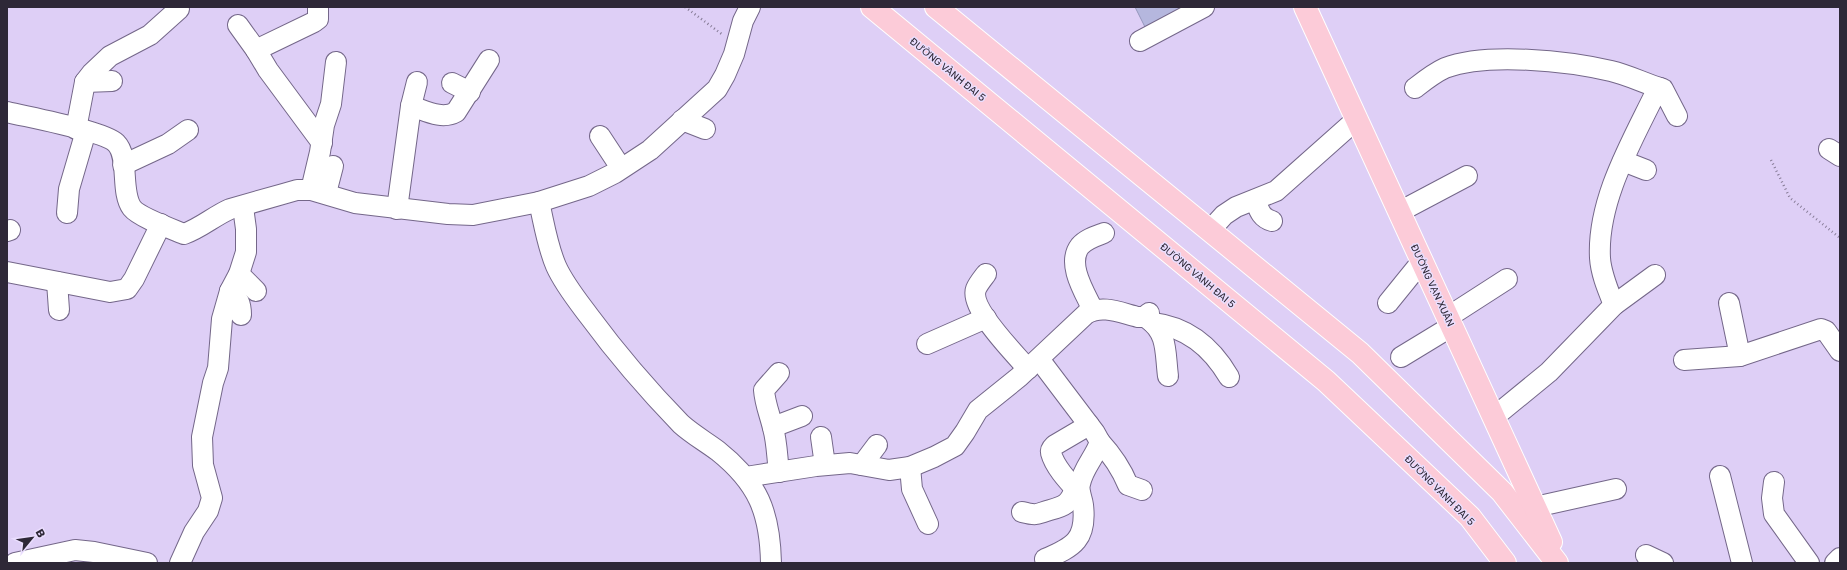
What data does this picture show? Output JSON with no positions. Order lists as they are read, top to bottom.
{
  "streets": {
    "main road": ["ĐƯỜNG VÀNH ĐAI 5", "ĐƯỜNG VẠN XUÂN"]
  },
  "north": "top right"
}
